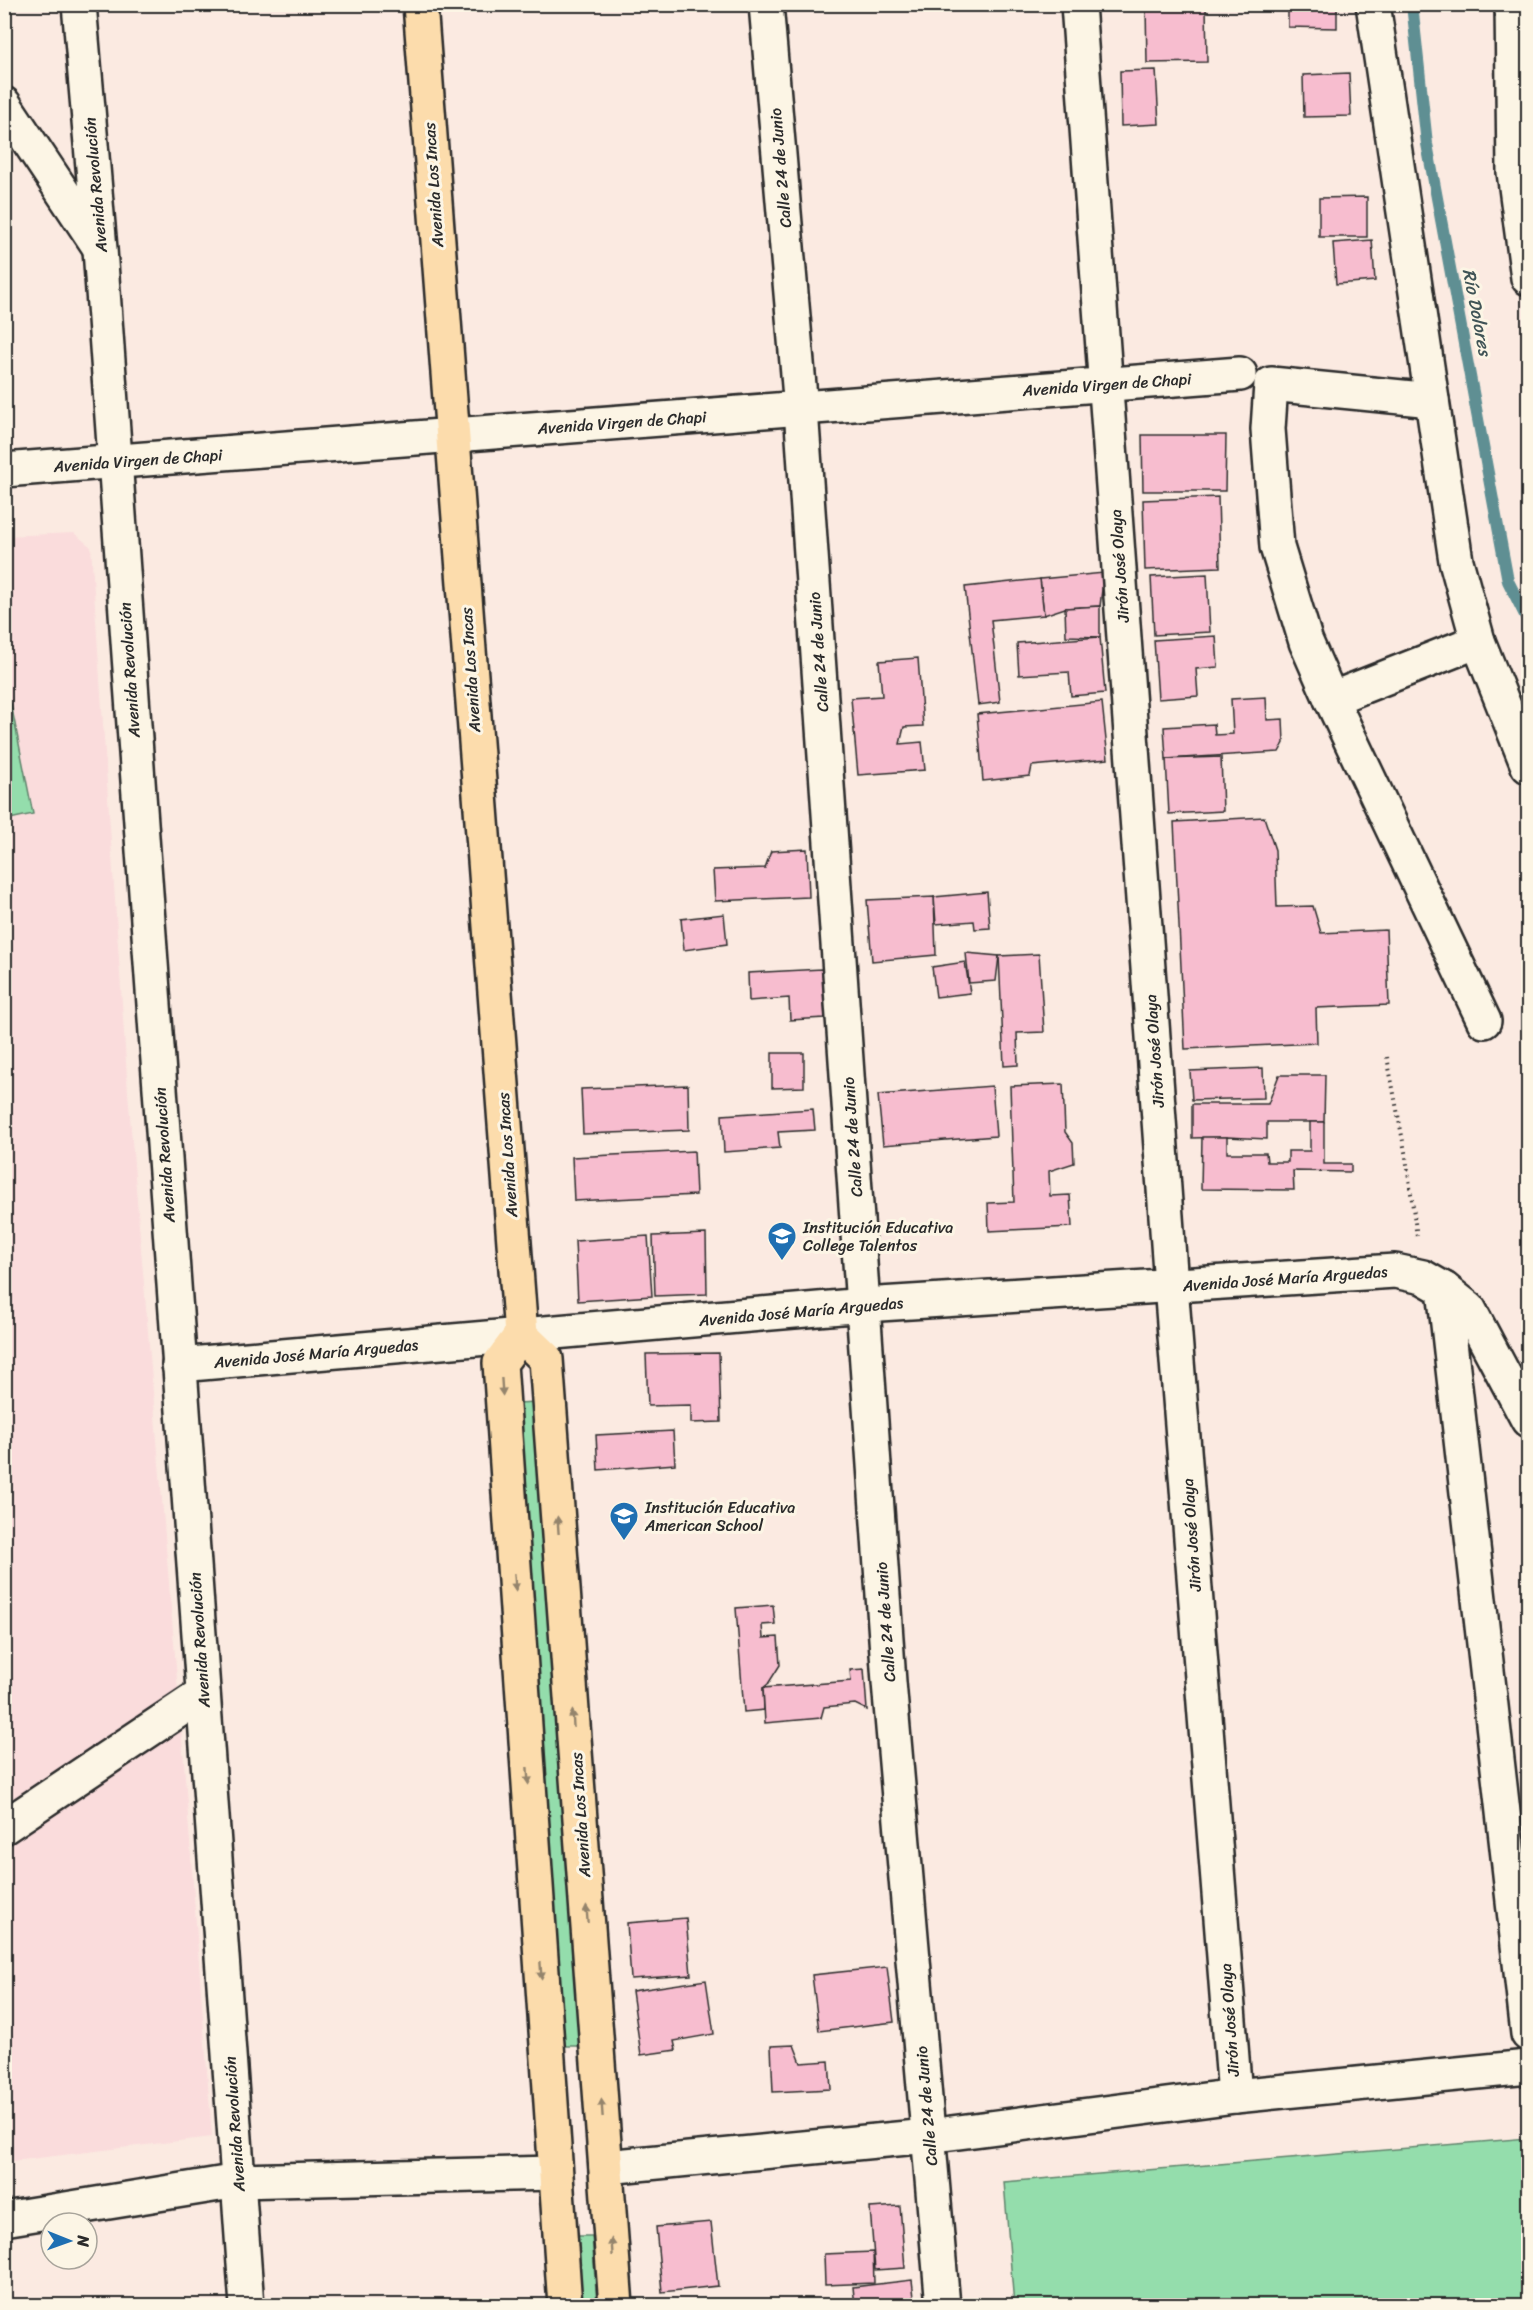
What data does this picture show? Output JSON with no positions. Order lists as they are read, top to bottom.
{
  "streets": {
    "main road": ["Avenida Los Incas"],
    "street": [
      "Calle 24 de Junio",
      "Avenida Revolución",
      "Avenida Virgen de Chapi",
      "Jirón José Olaya",
      "Avenida José María Arguedas"
    ]
  },
  "crossings": [
    ["Calle 24 de Junio", "Avenida Virgen de Chapi"],
    ["Calle 24 de Junio", "Avenida José María Arguedas"],
    ["Avenida Revolución", "Avenida Virgen de Chapi"],
    ["Avenida Revolución", "Avenida José María Arguedas"],
    ["Avenida Los Incas", "Avenida Virgen de Chapi"],
    ["Avenida Los Incas", "Avenida José María Arguedas"],
    ["Avenida Virgen de Chapi", "Jirón José Olaya"],
    ["Jirón José Olaya", "Avenida José María Arguedas"]
  ],
  "water": ["Río Dolores"],
  "places": {
    "school or university": ["Institución Educativa College Talentos", "Institución Educativa American School"]
  },
  "north": "right"
}
